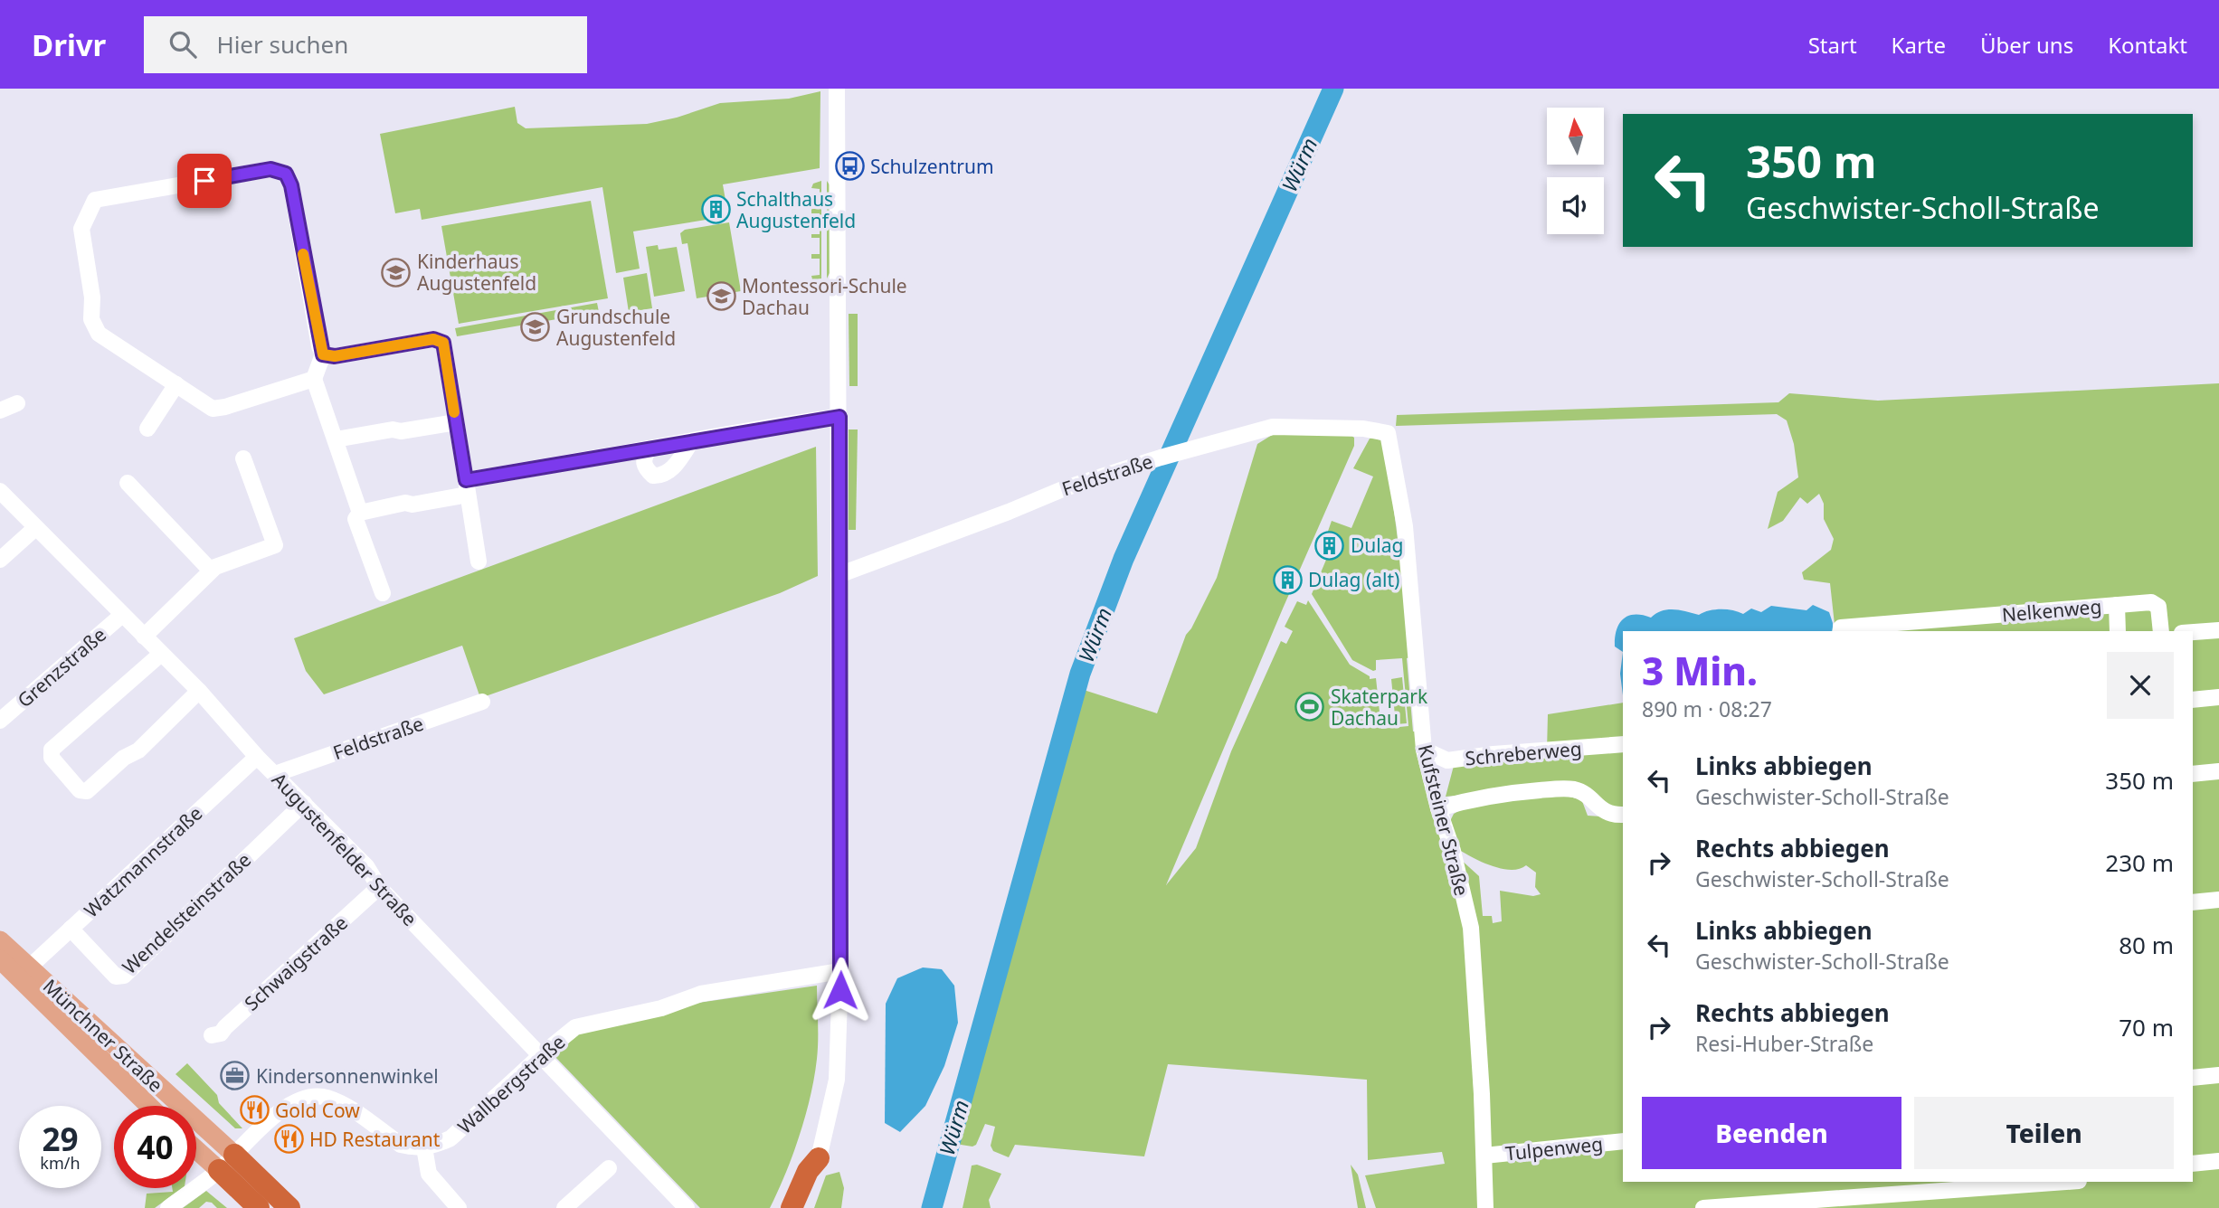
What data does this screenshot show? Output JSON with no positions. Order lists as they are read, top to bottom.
{
  "streets": {
    "main road": ["Münchner Straße"],
    "street": [
      "Feldstraße",
      "Nelkenweg",
      "Grenzstraße",
      "Schreberweg",
      "Kufsteiner Straße",
      "Augustenfelder Straße",
      "Watzmannstraße",
      "Wendelsteinstraße",
      "Schwaigstraße",
      "Wallbergstraße",
      "Tulpenweg"
    ]
  },
  "crossings": [
    ["Feldstraße", "Kufsteiner Straße"],
    ["Feldstraße", "Augustenfelder Straße"],
    ["Grenzstraße", "Augustenfelder Straße"],
    ["Schreberweg", "Kufsteiner Straße"],
    ["Kufsteiner Straße", "Tulpenweg"],
    ["Augustenfelder Straße", "Watzmannstraße"],
    ["Augustenfelder Straße", "Wendelsteinstraße"],
    ["Augustenfelder Straße", "Schwaigstraße"],
    ["Augustenfelder Straße", "Wallbergstraße"],
    ["Watzmannstraße", "Wendelsteinstraße"],
    ["Watzmannstraße", "Münchner Straße"]
  ],
  "water": ["Würm"],
  "places": {
    "bus stop": ["Schulzentrum"],
    "building": ["Schalthaus Augustenfeld", "Dulag", "Dulag (alt)"],
    "school or university": ["Kinderhaus Augustenfeld", "Montessori-Schule Dachau", "Grundschule Augustenfeld"],
    "sports": ["Skaterpark Dachau"],
    "office": ["Kindersonnenwinkel"],
    "restaurant": ["Gold Cow", "HD Restaurant"]
  },
  "north": "top",
  "page": {
    "header": "Drivr",
    "search": "Hier suchen",
    "nav": [
      "Start",
      "Karte",
      "Über uns",
      "Kontakt"
    ],
    "turn": ["350 m", "Geschwister-Scholl-Straße"],
    "heading": ["3 Min.", "890 m · 08:27"],
    "list": [
      {
        "name": "Links abbiegen",
        "note": "Geschwister-Scholl-Straße",
        "value": "350 m"
      },
      {
        "name": "Rechts abbiegen",
        "note": "Geschwister-Scholl-Straße",
        "value": "230 m"
      },
      {
        "name": "Links abbiegen",
        "note": "Geschwister-Scholl-Straße",
        "value": "80 m"
      },
      {
        "name": "Rechts abbiegen",
        "note": "Resi-Huber-Straße",
        "value": "70 m"
      }
    ],
    "buttons": ["Beenden", "Teilen"],
    "speed": "29 km/h",
    "limit": "40"
  }
}
